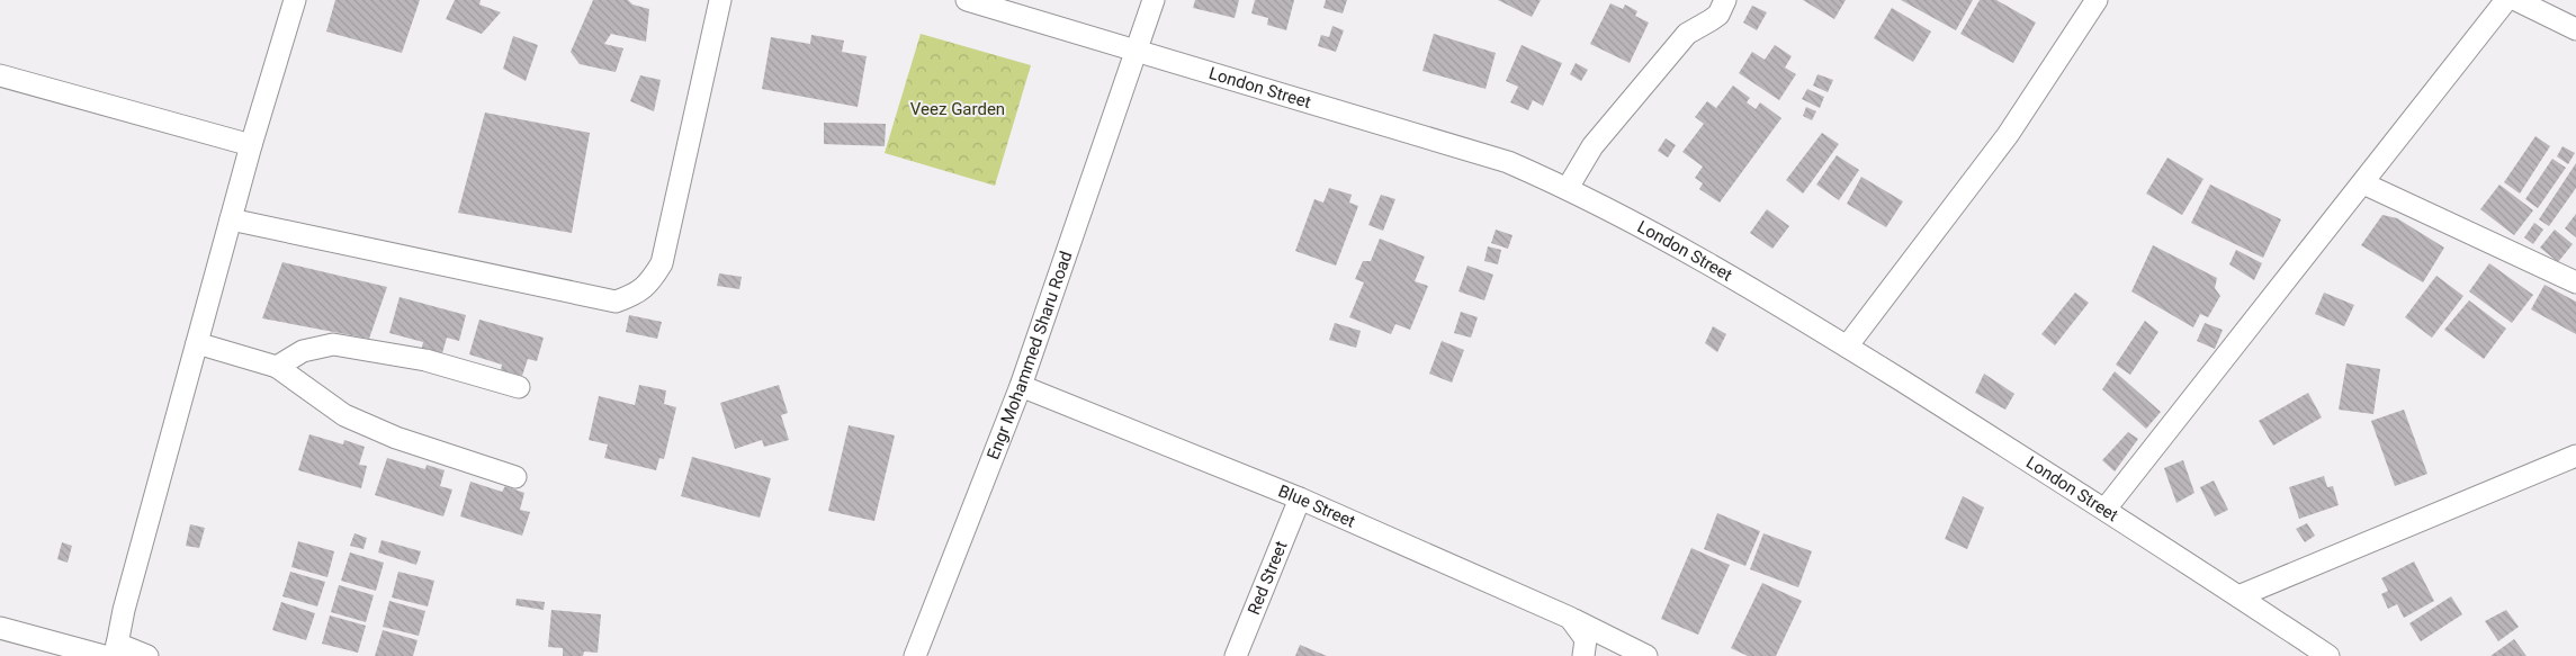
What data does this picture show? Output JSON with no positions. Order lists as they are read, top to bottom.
{
  "streets": {
    "street": [
      "London Street",
      "Engr Mohammed Sharu Road",
      "Blue Street",
      "Red Street"
    ]
  },
  "crossings": [
    ["London Street", "Engr Mohammed Sharu Road"],
    ["Engr Mohammed Sharu Road", "Blue Street"],
    ["Blue Street", "Red Street"]
  ],
  "parks": ["Veez Garden"]
}
